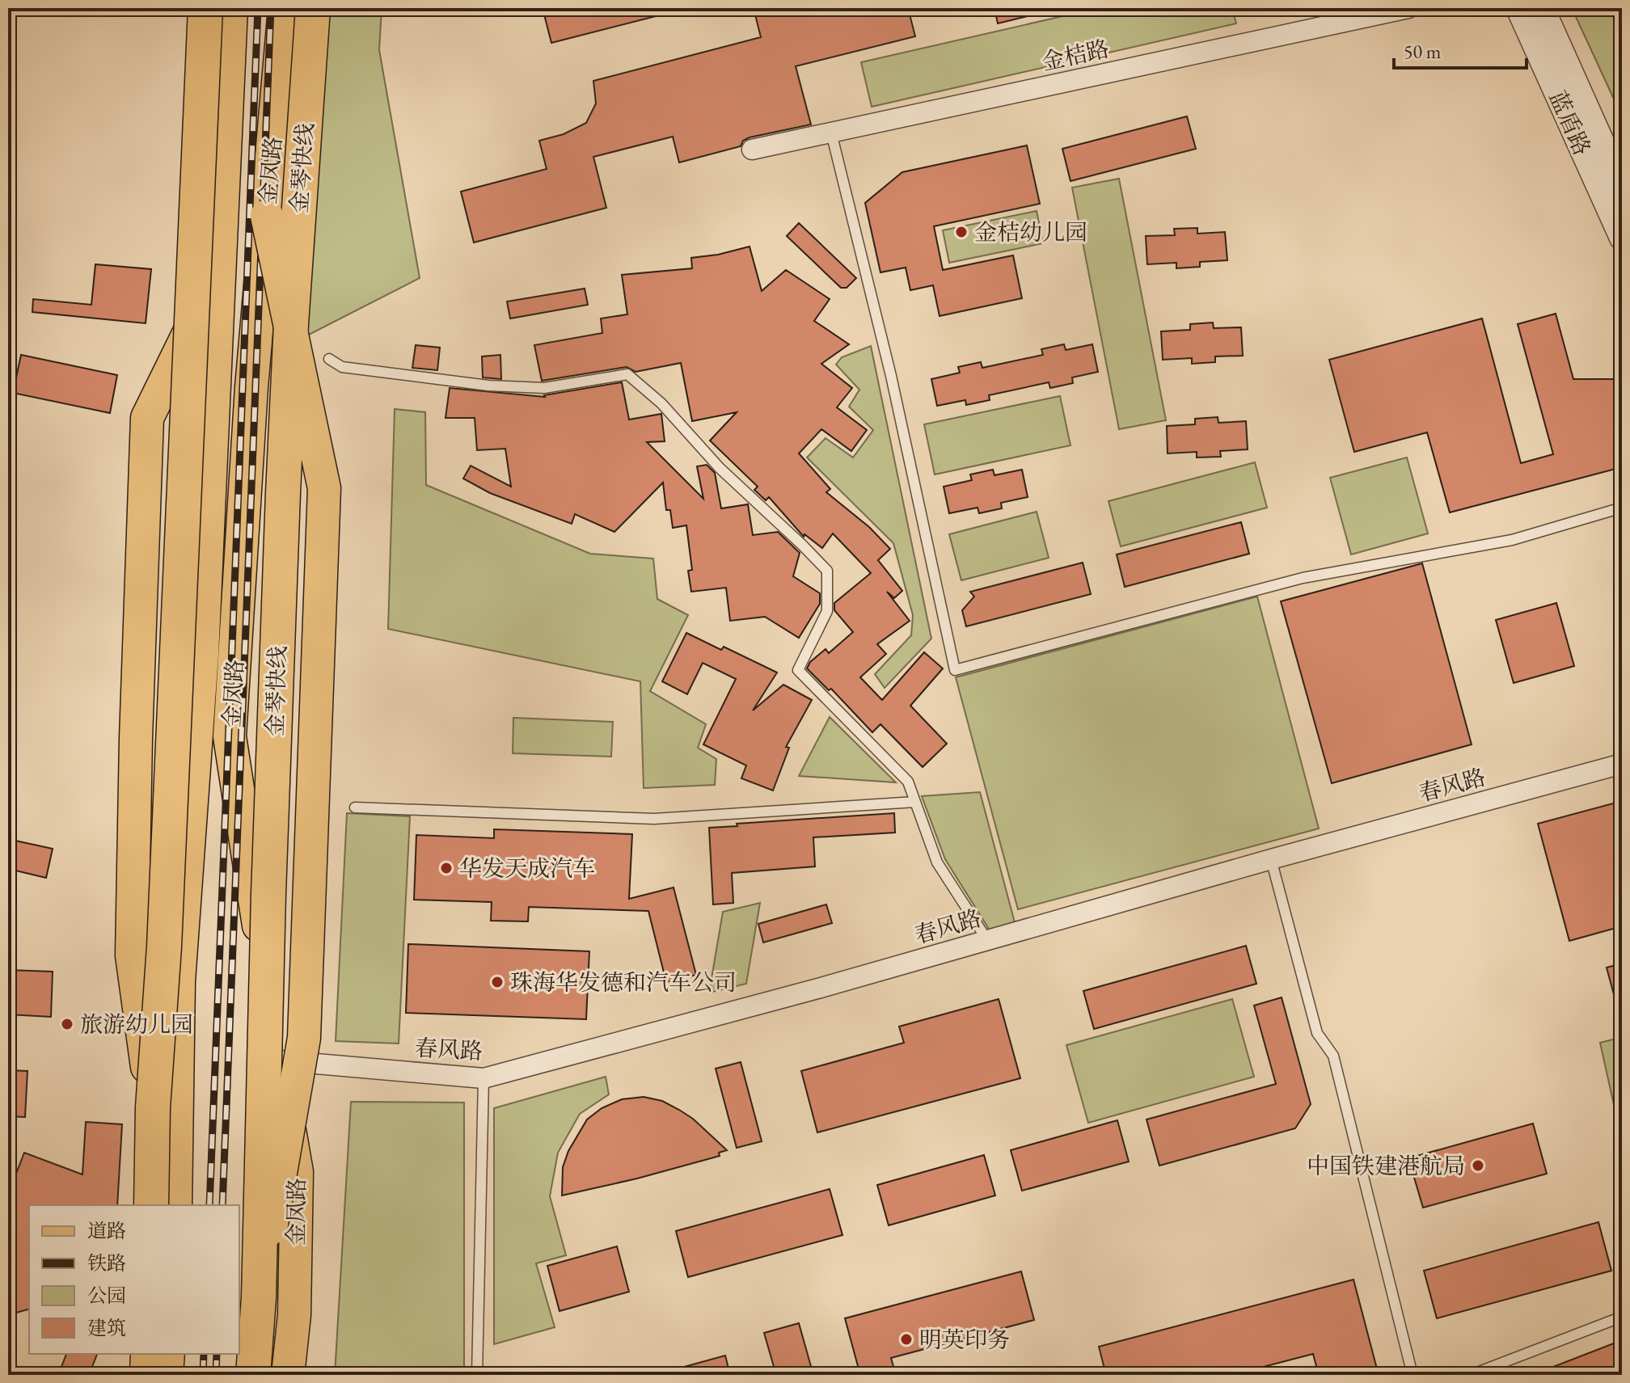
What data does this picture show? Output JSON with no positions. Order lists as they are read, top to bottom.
{
  "streets": {
    "highway": ["金琴快线"],
    "main road": ["金凤路"],
    "street": ["金桔路", "蓝盾路", "春风路"]
  },
  "crossings": [
    ["金凤路", "春风路"]
  ],
  "places": [
    "金桔幼儿园",
    "华发天成汽车",
    "珠海华发德和汽车公司",
    "旅游幼儿园",
    "中国铁建港航局",
    "明英印务"
  ],
  "legend": [
    "道路",
    "铁路",
    "公园",
    "建筑"
  ],
  "scale_bar": "50 m"
}
